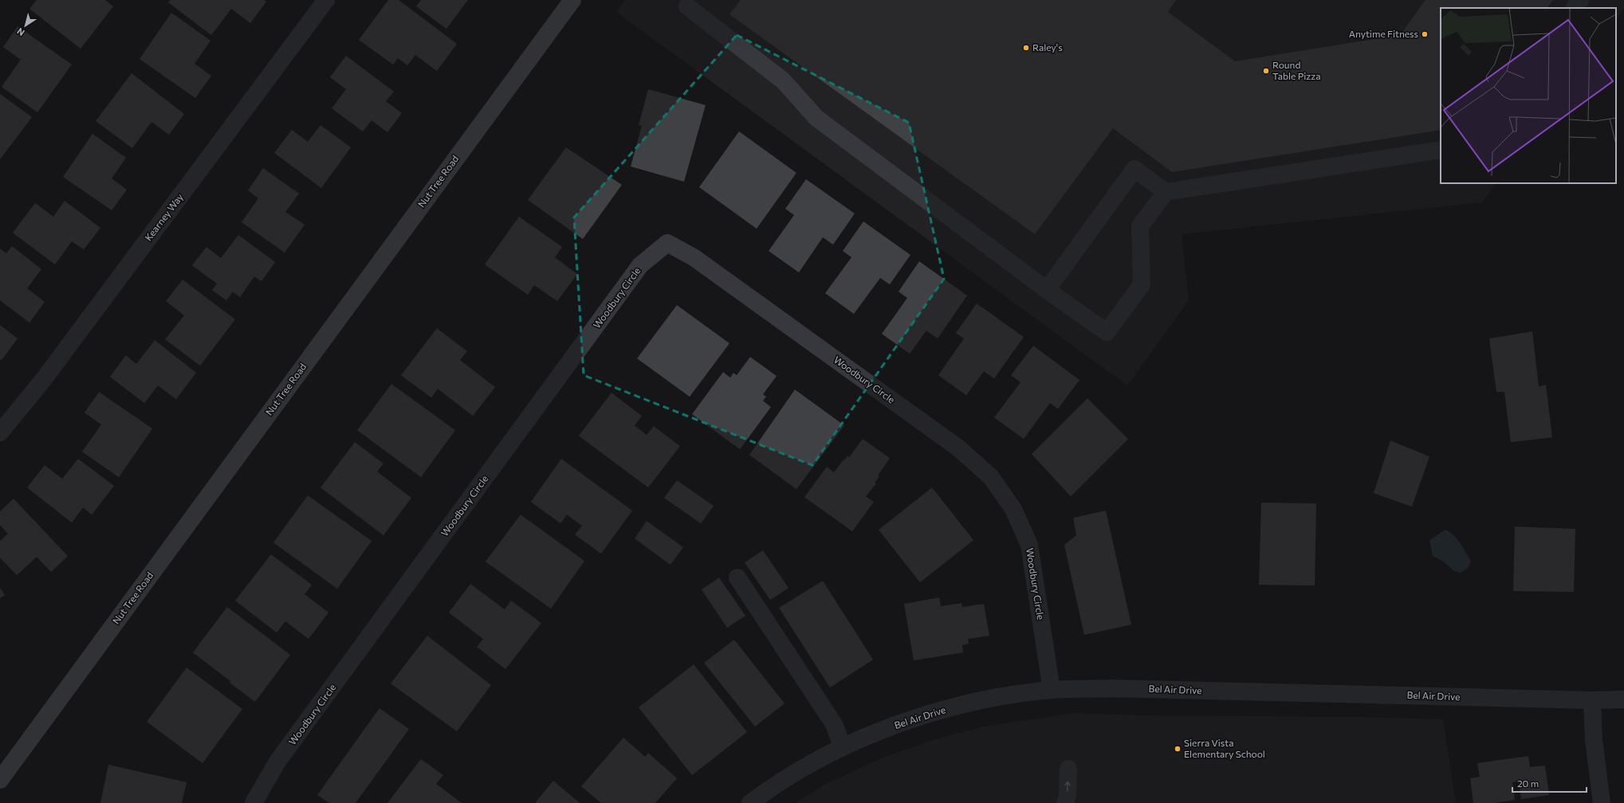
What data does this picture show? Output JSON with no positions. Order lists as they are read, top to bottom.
{
  "streets": {
    "main road": ["Nut Tree Road"],
    "street": ["Kearney Way", "Woodbury Circle", "Bel Air Drive"]
  },
  "crossings": [
    ["Woodbury Circle", "Bel Air Drive"]
  ],
  "places": [
    "Anytime Fitness",
    "Raley's",
    "Round Table Pizza",
    "Sierra Vista Elementary School"
  ],
  "scale_bar": "20 m",
  "north": "bottom left"
}
